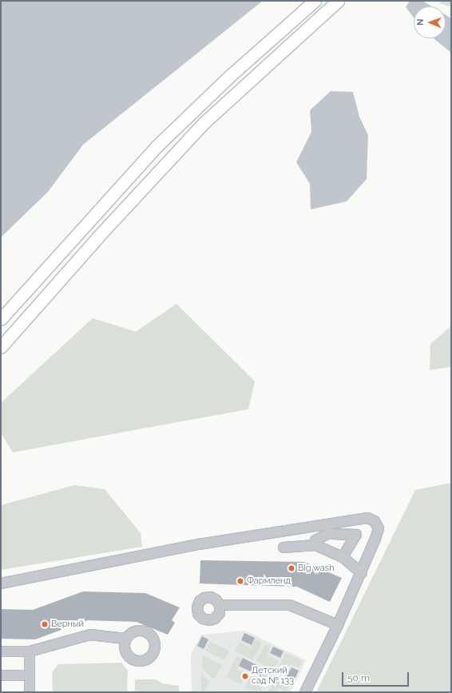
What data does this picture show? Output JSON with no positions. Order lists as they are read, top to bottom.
{
  "places": [
    "Big wash",
    "Фармленд",
    "Верный",
    "Детский сад № 133"
  ],
  "scale_bar": "50 m",
  "north": "left"
}
